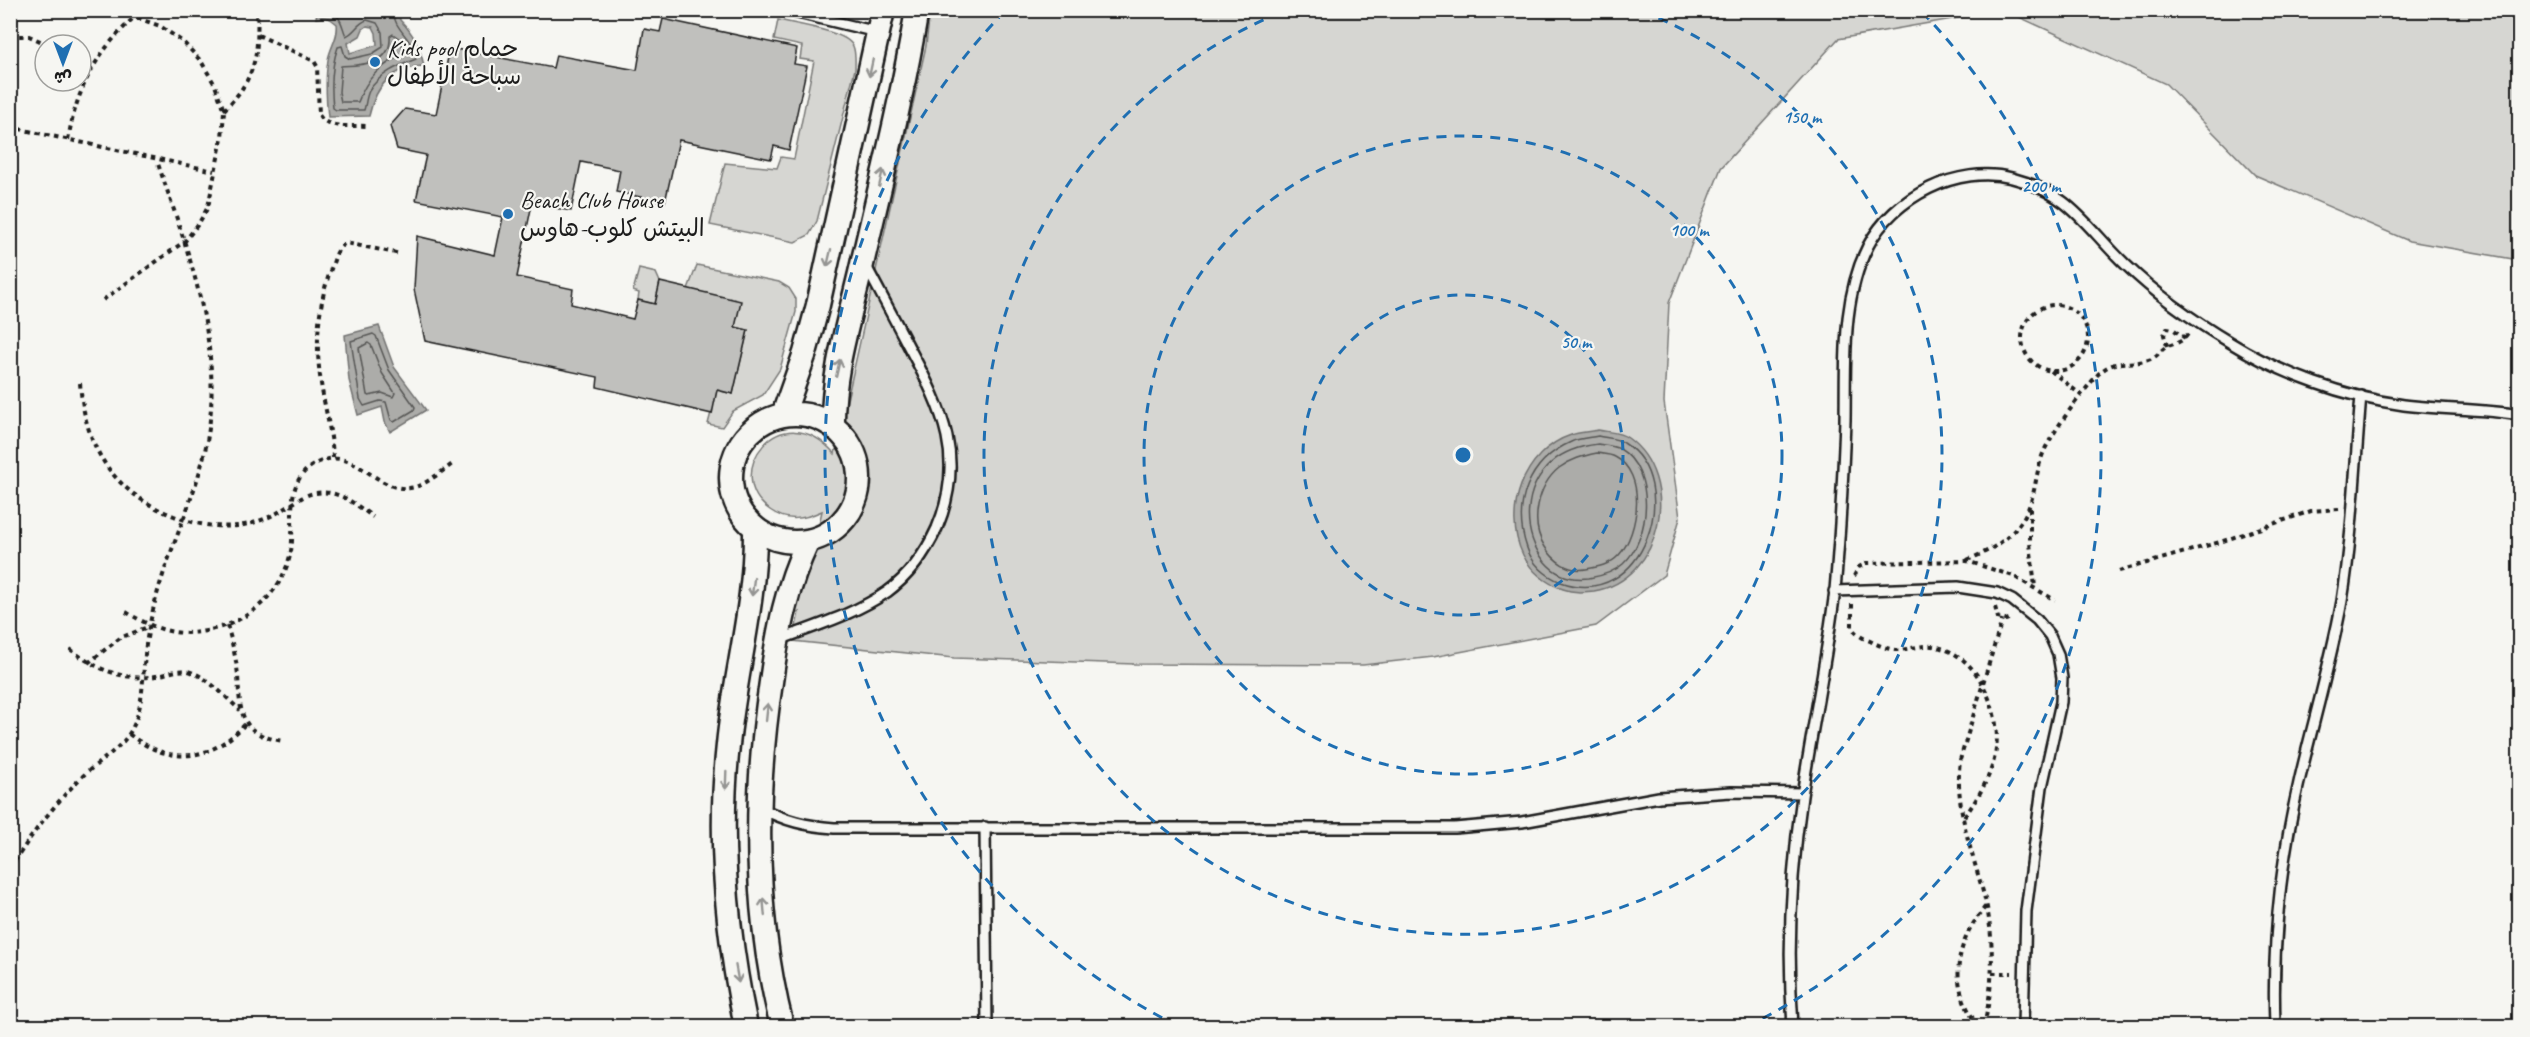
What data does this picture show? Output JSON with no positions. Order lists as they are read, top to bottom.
{
  "places": ["Kids pool حمام سباحة الأطفال", "Beach Club House البيتش كلوب-هاوس"],
  "north": "bottom",
  "rings": [
    "150 m",
    "200 m",
    "100 m",
    "50 m"
  ]
}
